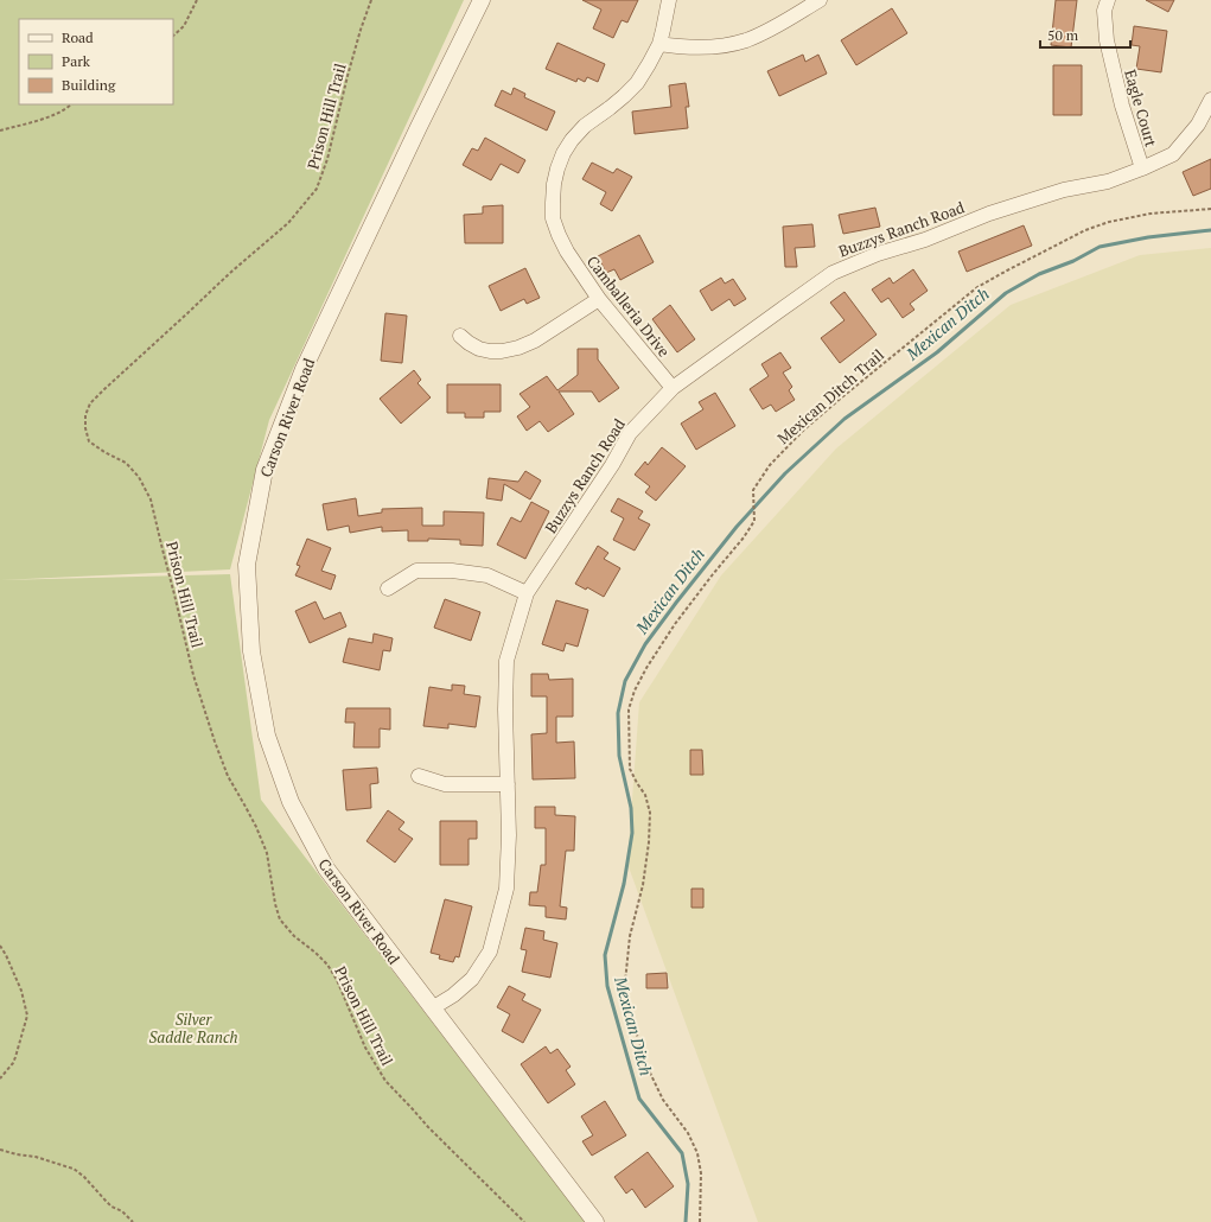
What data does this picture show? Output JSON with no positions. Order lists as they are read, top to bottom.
{
  "streets": {
    "street": [
      "Eagle Court",
      "Buzzys Ranch Road",
      "Camballeria Drive",
      "Carson River Road"
    ],
    "path": ["Prison Hill Trail", "Mexican Ditch Trail"]
  },
  "crossings": [
    ["Eagle Court", "Buzzys Ranch Road"],
    ["Buzzys Ranch Road", "Camballeria Drive"],
    ["Buzzys Ranch Road", "Carson River Road"]
  ],
  "water": ["Mexican Ditch"],
  "parks": ["Silver Saddle Ranch"],
  "legend": ["Road", "Park", "Building"],
  "scale_bar": "50 m"
}
